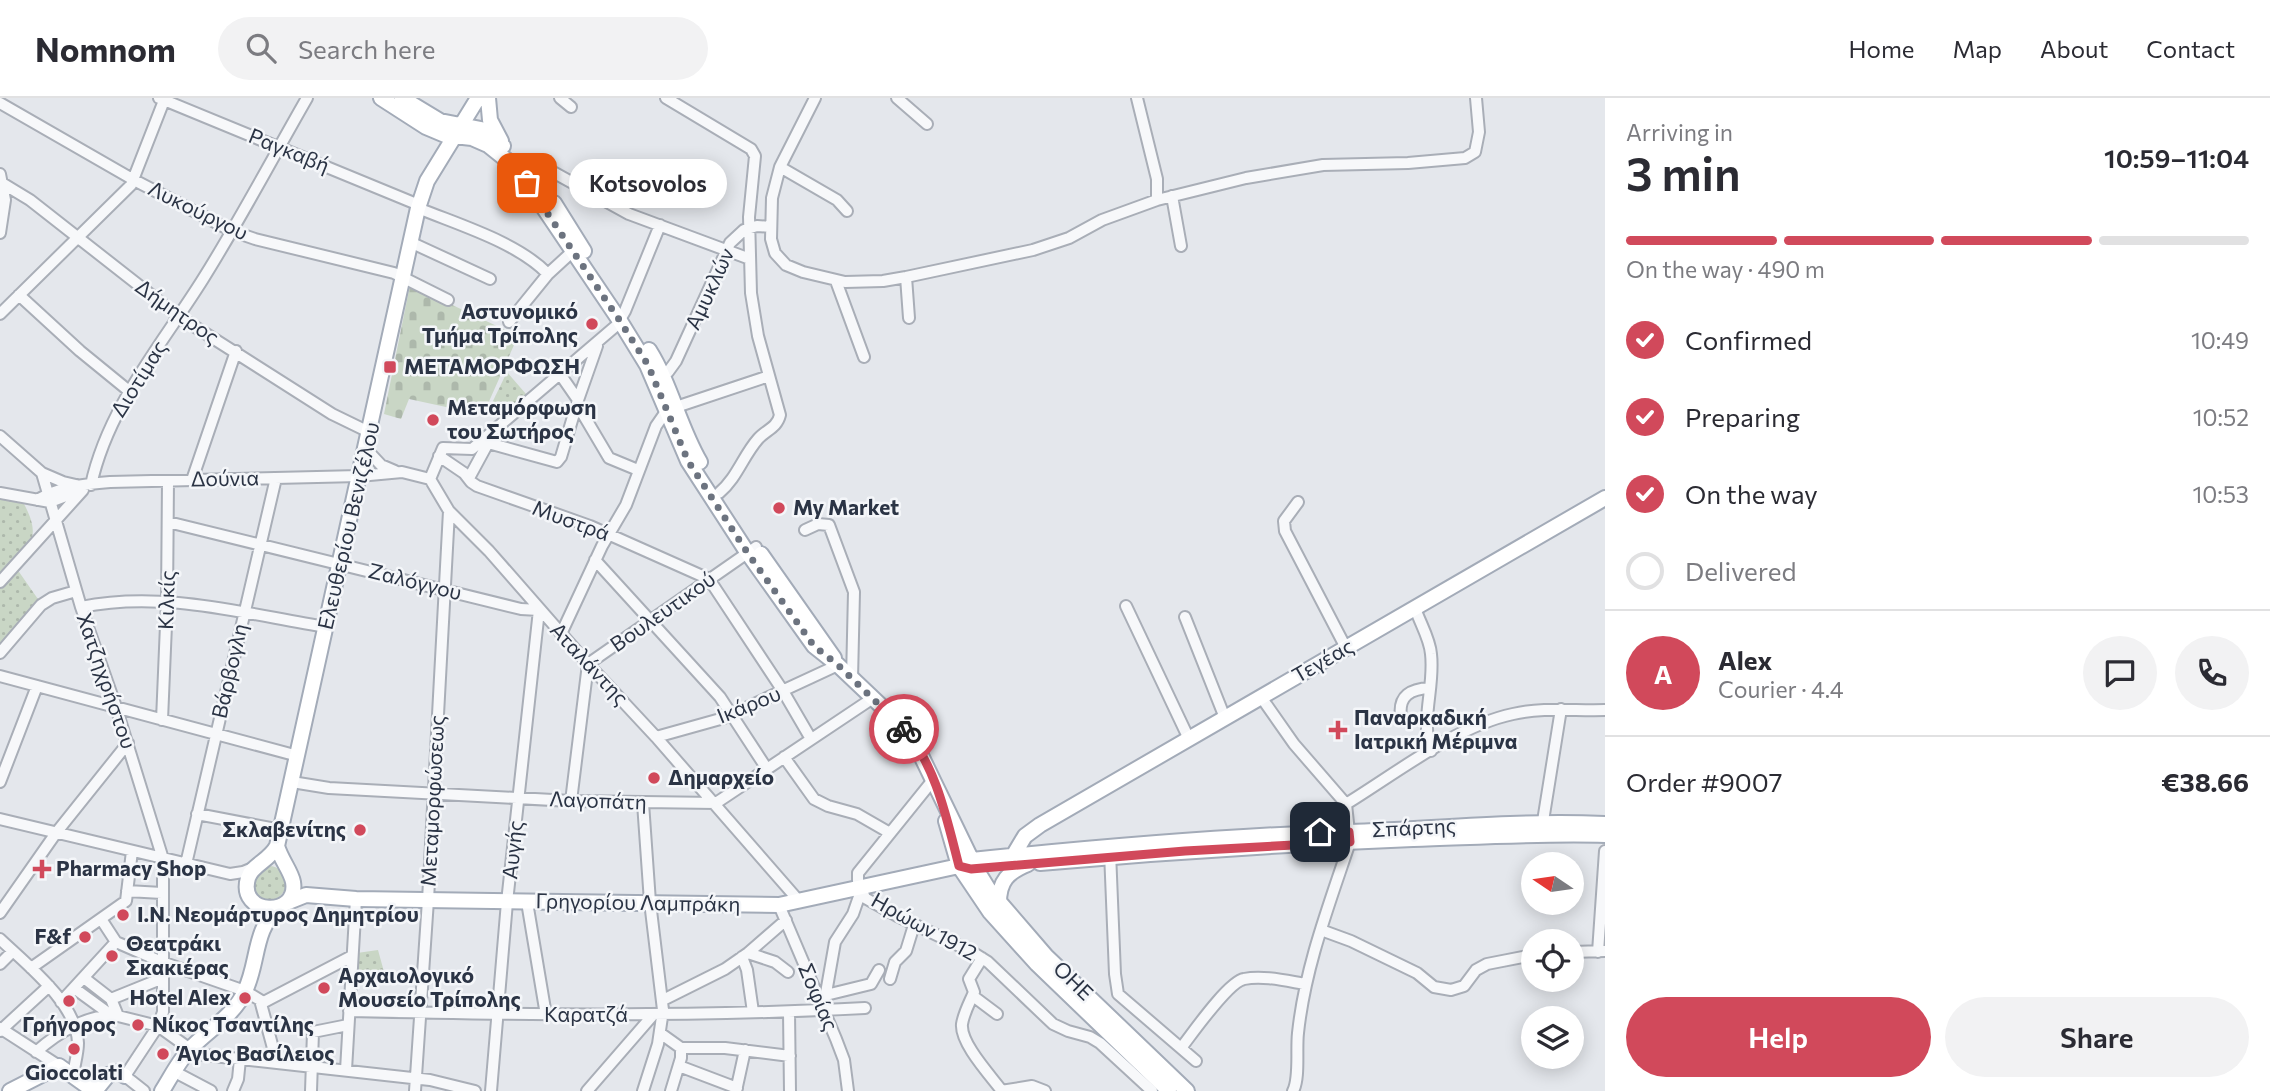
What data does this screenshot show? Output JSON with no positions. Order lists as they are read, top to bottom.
{
  "streets": {
    "main road": [
      "Ελευθερίου Βενιζέλου",
      "Τεγέας",
      "Σπάρτης",
      "Γρηγορίου Λαμπράκη",
      "ΟΗΕ"
    ],
    "street": [
      "Ραγκαβή",
      "Λυκούργου",
      "Αμυκλών",
      "Δήμητρος",
      "Διοτίμας",
      "Δούνια",
      "Μυστρά",
      "Ζαλόγγου",
      "Κιλκίς",
      "Βουλευτικού",
      "Αταλάντης",
      "Βάρβογλη",
      "Χατζηχρήστου",
      "Ικάρου",
      "Μεταμορφώσεως",
      "Λαγοπάτη",
      "Αυγής",
      "Ηρώων 1912",
      "Σοφίας",
      "Καρατζά"
    ]
  },
  "crossings": [
    ["Ραγκαβή", "Διοτίμας"],
    ["Ραγκαβή", "Ελευθερίου Βενιζέλου"],
    ["Λυκούργου", "Διοτίμας"],
    ["Λυκούργου", "Ελευθερίου Βενιζέλου"],
    ["Δήμητρος", "Διοτίμας"],
    ["Δήμητρος", "Ελευθερίου Βενιζέλου"],
    ["Διοτίμας", "Δούνια"],
    ["Δούνια", "Ελευθερίου Βενιζέλου"],
    ["Δούνια", "Κιλκίς"],
    ["Δούνια", "Βάρβογλη"],
    ["Δούνια", "Χατζηχρήστου"],
    ["Μυστρά", "Βουλευτικού"],
    ["Ελευθερίου Βενιζέλου", "Ζαλόγγου"],
    ["Ελευθερίου Βενιζέλου", "Λαγοπάτη"],
    ["Ζαλόγγου", "Κιλκίς"],
    ["Ζαλόγγου", "Αταλάντης"],
    ["Ζαλόγγου", "Βάρβογλη"],
    ["Ζαλόγγου", "Μεταμορφώσεως"],
    ["Ζαλόγγου", "Αυγής"],
    ["Βουλευτικού", "Αταλάντης"],
    ["Βουλευτικού", "Λαγοπάτη"],
    ["Τεγέας", "Σπάρτης"],
    ["Αταλάντης", "Ικάρου"],
    ["Αταλάντης", "Μεταμορφώσεως"],
    ["Αταλάντης", "Λαγοπάτη"],
    ["Αταλάντης", "Αυγής"],
    ["Αταλάντης", "Γρηγορίου Λαμπράκη"],
    ["Μεταμορφώσεως", "Λαγοπάτη"],
    ["Μεταμορφώσεως", "Γρηγορίου Λαμπράκη"],
    ["Μεταμορφώσεως", "Καρατζά"],
    ["Λαγοπάτη", "Αυγής"],
    ["Σπάρτης", "Γρηγορίου Λαμπράκη"],
    ["Σπάρτης", "ΟΗΕ"],
    ["Αυγής", "Γρηγορίου Λαμπράκη"],
    ["Αυγής", "Καρατζά"],
    ["Γρηγορίου Λαμπράκη", "Ηρώων 1912"],
    ["Γρηγορίου Λαμπράκη", "ΟΗΕ"],
    ["Γρηγορίου Λαμπράκη", "Σοφίας"],
    ["Σοφίας", "Καρατζά"]
  ],
  "places": {
    "other": [
      "Kotsovolos",
      "Αστυνομικό Τμήμα Τρίπολης",
      "Μεταμόρφωση του Σωτήρος",
      "My Market",
      "Δημαρχείο",
      "Σκλαβενίτης",
      "Ι.Ν. Νεομάρτυρος Δημητρίου",
      "F&f",
      "Θεατράκι Σκακιέρας",
      "Αρχαιολογικό Μουσείο Τρίπολης",
      "Hotel Alex",
      "Γρήγορος",
      "Νίκος Τσαντίλης",
      "Gioccolati",
      "Άγιος Βασίλειος"
    ],
    "transit": ["ΜΕΤΑΜΟΡΦΩΣΗ"],
    "health": ["Παναρκαδική Ιατρική Μέριμνα", "Pharmacy Shop"]
  },
  "north": "left",
  "page": {
    "header": "Nomnom",
    "search": "Search here",
    "nav": [
      "Home",
      "Map",
      "About",
      "Contact"
    ],
    "heading": ["3 min", "Arriving in", "10:59–11:04"],
    "panel": [
      "Alex",
      "Courier · 4.4",
      "Order #9007",
      "€38.66"
    ],
    "bubble": "Kotsovolos",
    "bar": "On the way · 490 m",
    "list": [
      ["Confirmed", "10:49"],
      ["Preparing", "10:52"],
      ["On the way", "10:53"],
      "Delivered"
    ],
    "round": "A",
    "buttons": ["Help", "Share"]
  }
}
